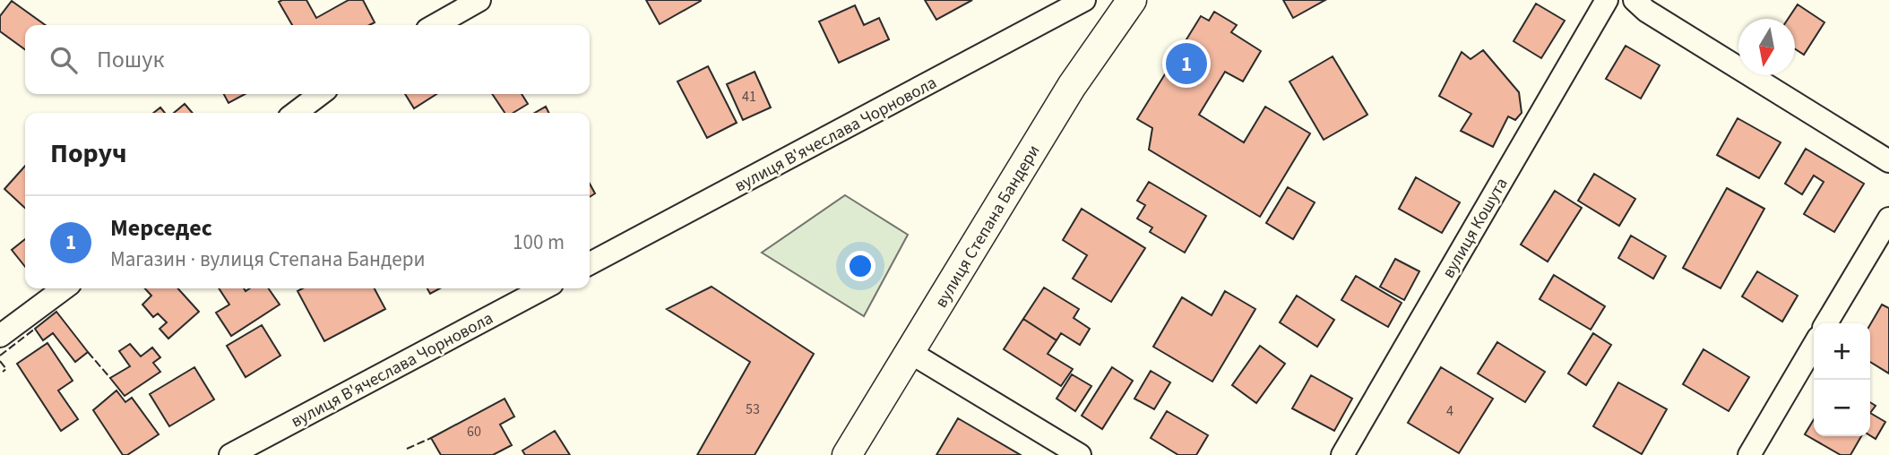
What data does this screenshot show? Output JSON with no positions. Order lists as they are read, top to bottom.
{
  "streets": {
    "street": ["вулиця В'ячеслава Чорновола", "вулиця Степана Бандери", "вулиця Кошута"]
  },
  "house_numbers": [
    "41",
    "53",
    "4",
    "60"
  ],
  "north": "bottom",
  "page": {
    "search": "Пошук",
    "pins": "1",
    "heading": "Поруч",
    "list": [
      {
        "mark": "1",
        "name": "Мерседес",
        "note": "Магазин · вулиця Степана Бандери",
        "value": "100 m"
      }
    ],
    "map_buttons": ["+", "−"]
  }
}
